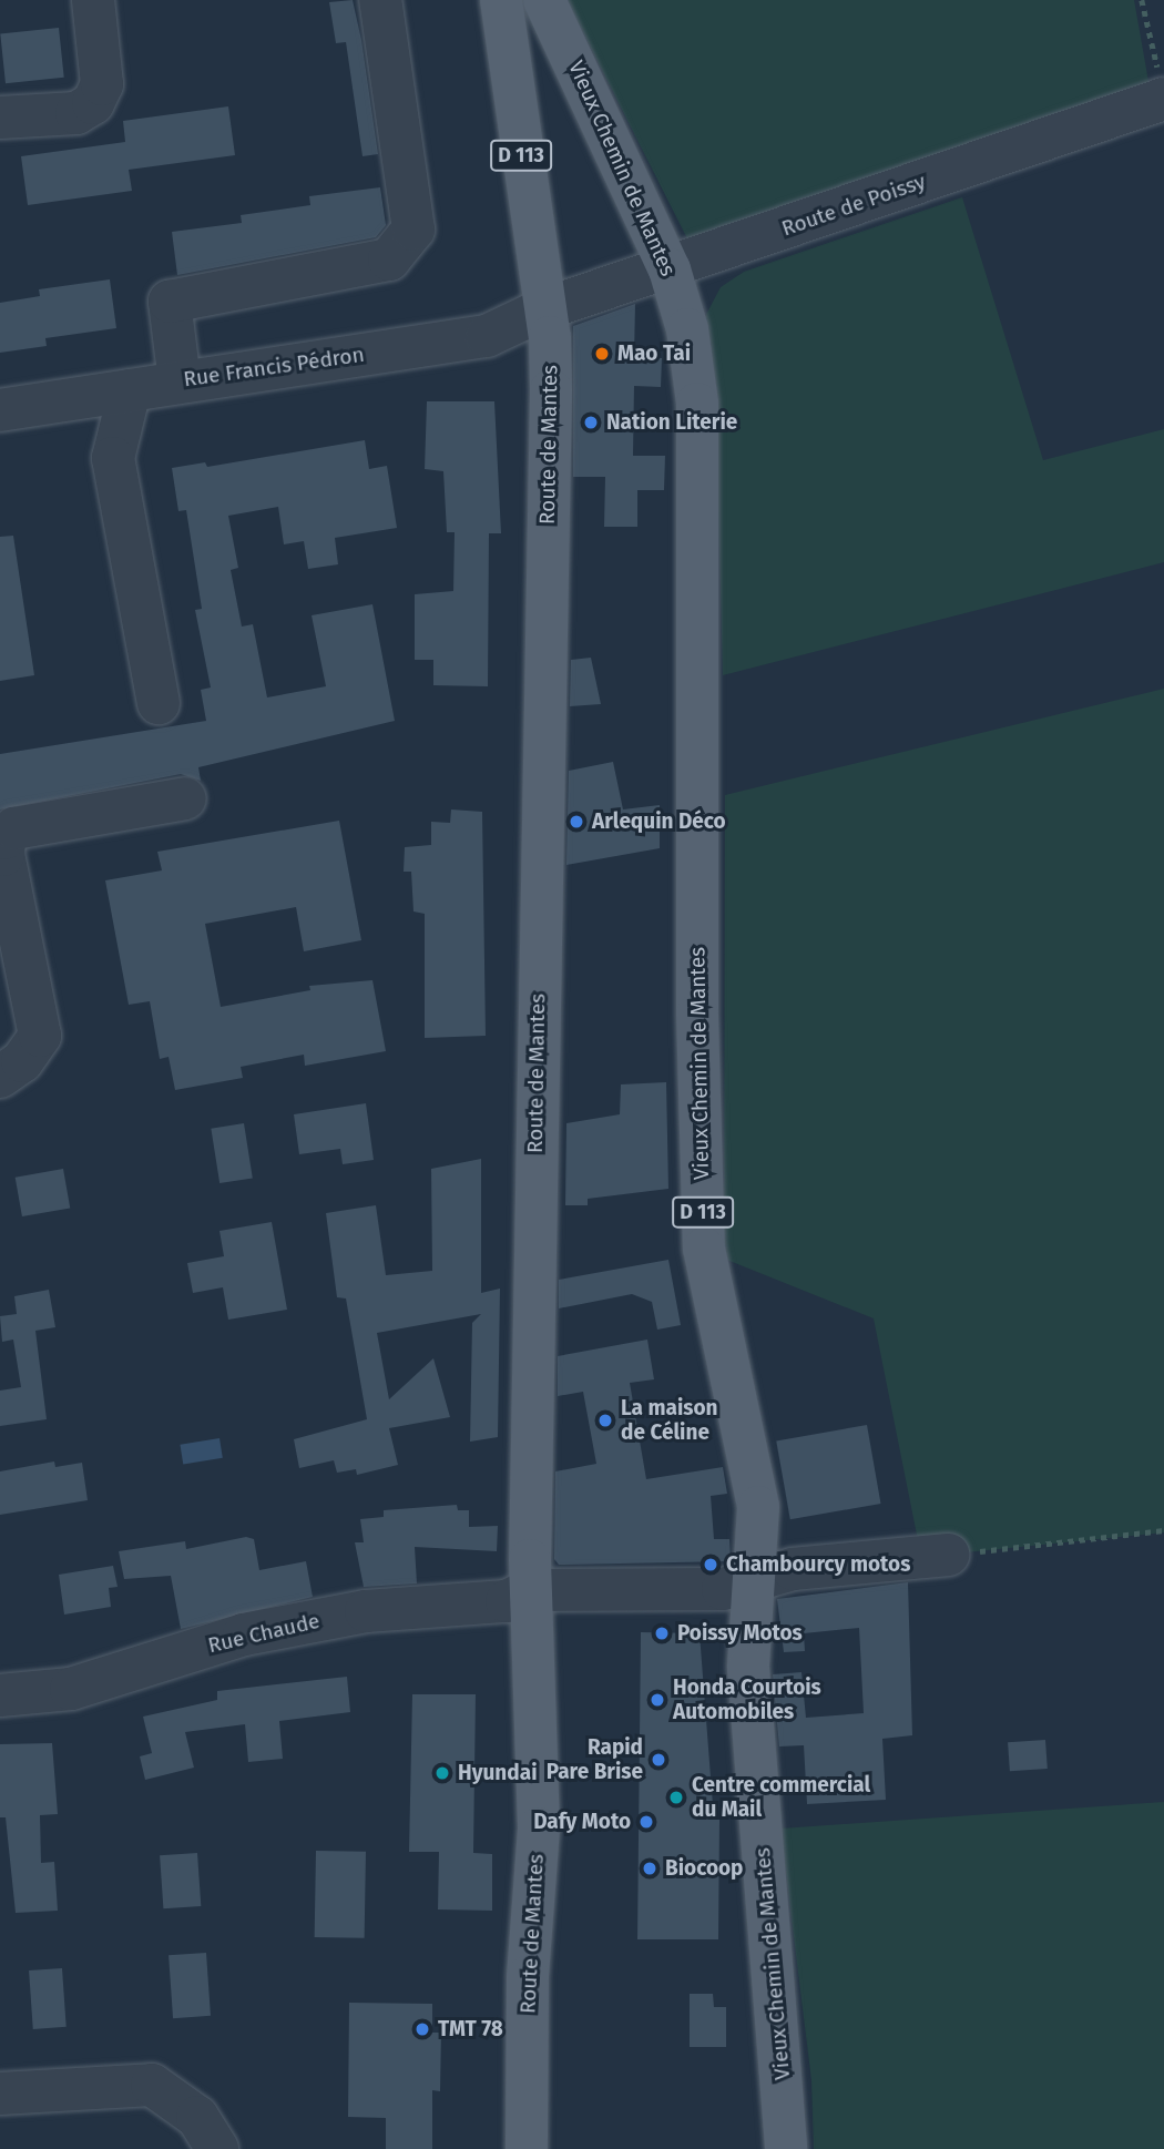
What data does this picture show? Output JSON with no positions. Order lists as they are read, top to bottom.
{
  "streets": {
    "main road": ["D 113", "Vieux Chemin de Mantes", "Route de Mantes"],
    "street": ["Route de Poissy", "Rue Francis Pédron", "Rue Chaude"]
  },
  "crossings": [
    ["Vieux Chemin de Mantes", "Route de Poissy"],
    ["Vieux Chemin de Mantes", "Rue Chaude"],
    ["Route de Poissy", "Rue Francis Pédron"],
    ["Route de Poissy", "Route de Mantes"],
    ["Rue Francis Pédron", "Route de Mantes"],
    ["Route de Mantes", "Rue Chaude"]
  ],
  "places": [
    "Mao Tai",
    "Nation Literie",
    "Arlequin Déco",
    "La maison de Céline",
    "Chambourcy motos",
    "Poissy Motos",
    "Honda Courtois Automobiles",
    "Rapid Pare Brise",
    "Hyundai",
    "Centre commercial du Mail",
    "Dafy Moto",
    "Biocoop",
    "TMT 78"
  ]
}
